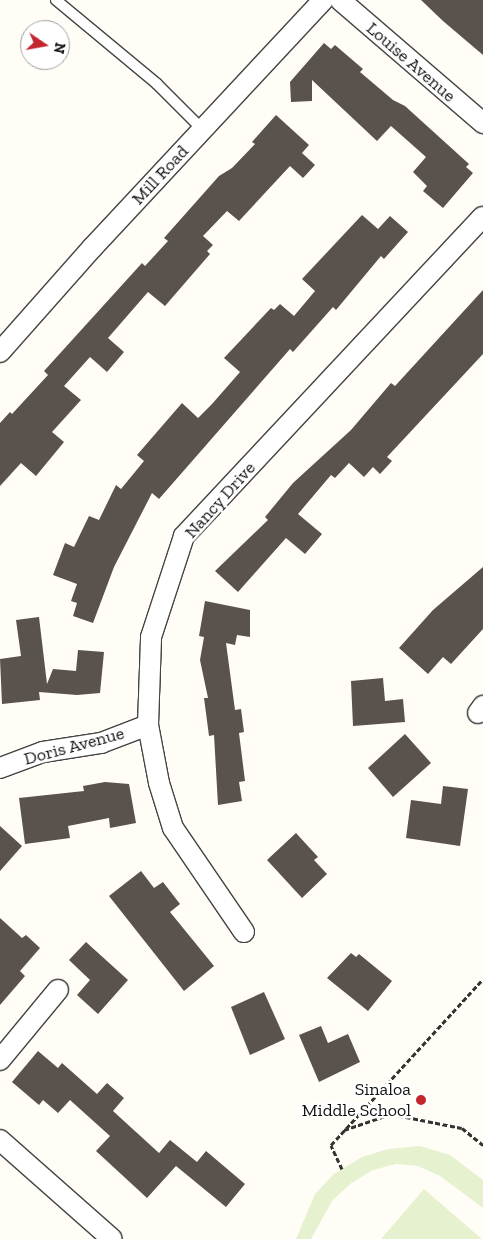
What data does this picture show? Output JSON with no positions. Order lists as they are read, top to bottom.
{
  "streets": {
    "street": [
      "Louise Avenue",
      "Mill Road",
      "Nancy Drive",
      "Doris Avenue"
    ]
  },
  "crossings": [
    ["Nancy Drive", "Doris Avenue"]
  ],
  "places": ["Sinaloa Middle School"],
  "north": "right"
}
